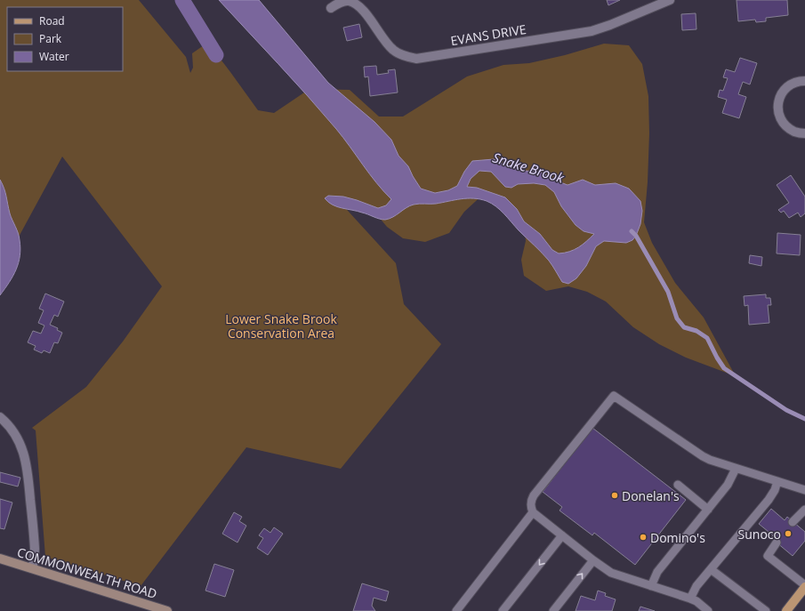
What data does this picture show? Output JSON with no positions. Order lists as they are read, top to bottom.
{
  "streets": {
    "main road": ["COMMONWEALTH ROAD"],
    "street": ["EVANS DRIVE"]
  },
  "water": ["Snake Brook"],
  "parks": ["Lower Snake Brook Conservation Area"],
  "places": ["Donelan's", "Sunoco", "Domino's"],
  "legend": ["Road", "Park", "Water"]
}
